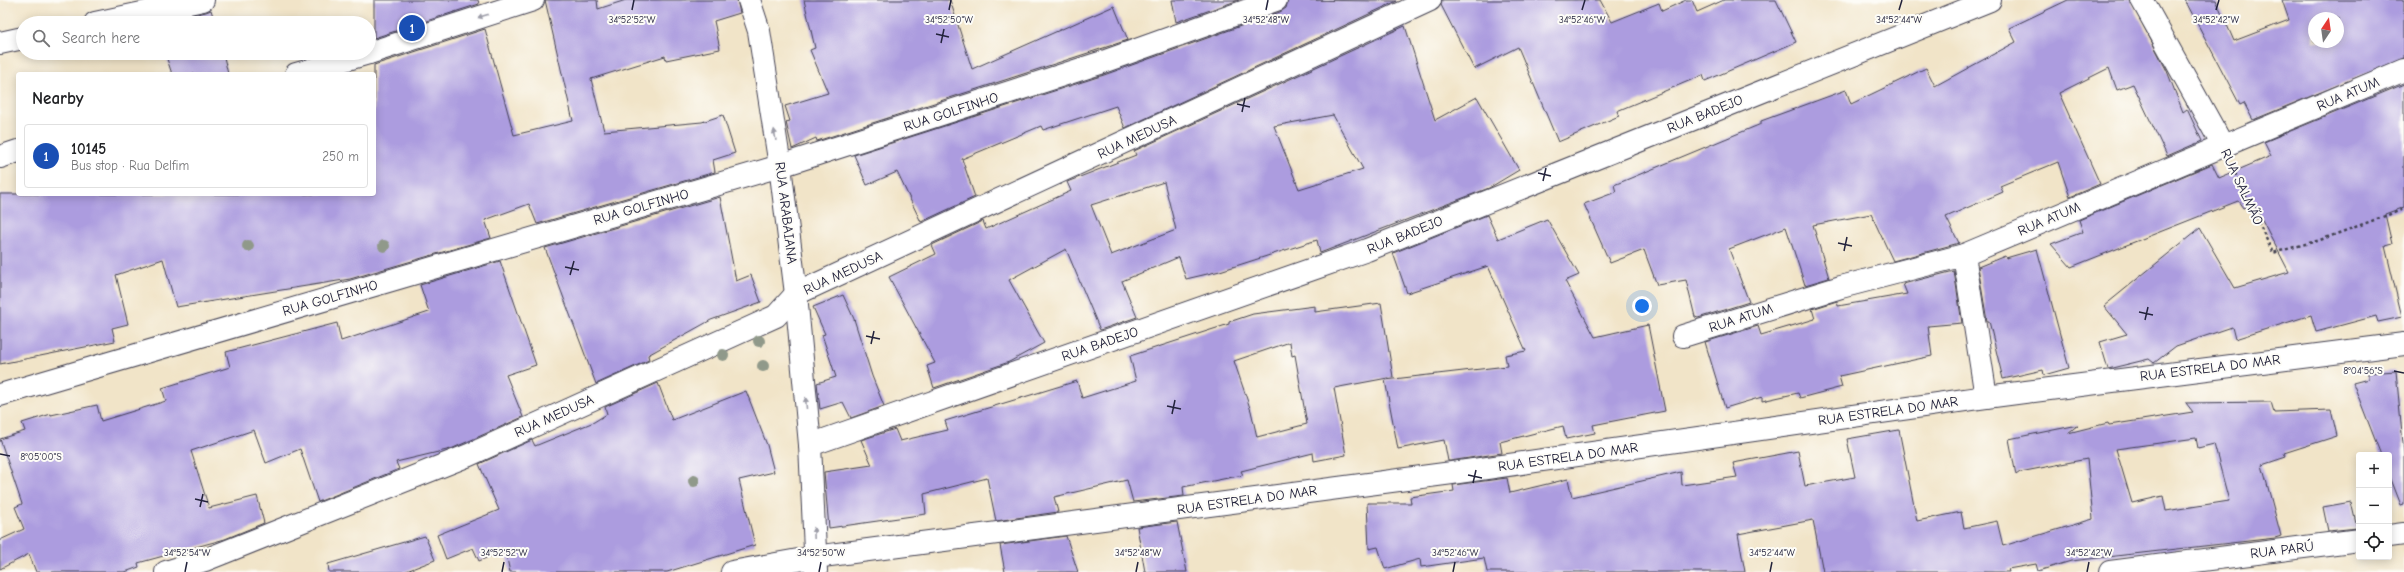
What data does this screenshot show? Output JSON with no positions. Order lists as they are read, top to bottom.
{
  "streets": {
    "street": [
      "RUA ATUM",
      "RUA GOLFINHO",
      "RUA BADEJO",
      "RUA MEDUSA",
      "RUA SALMÃO",
      "RUA ARABAIANA",
      "RUA ESTRELA DO MAR",
      "RUA PARÚ"
    ]
  },
  "crossings": [
    ["RUA ATUM", "RUA SALMÃO"],
    ["RUA GOLFINHO", "RUA ARABAIANA"],
    ["RUA BADEJO", "RUA ARABAIANA"],
    ["RUA MEDUSA", "RUA ARABAIANA"],
    ["RUA ARABAIANA", "RUA ESTRELA DO MAR"]
  ],
  "one_way": ["RUA ARABAIANA"],
  "north": "top",
  "page": {
    "pins": "1",
    "search": "Search here",
    "heading": "Nearby",
    "list": [
      {
        "mark": "1",
        "name": "10145",
        "note": "Bus stop · Rua Delfim",
        "value": "250 m"
      }
    ],
    "map_buttons": ["+", "−"]
  },
  "coordinates": [
    "34°52'52\"W",
    "34°52'50\"W",
    "34°52'48\"W",
    "34°52'46\"W",
    "34°52'44\"W",
    "34°52'42\"W",
    "8°04'56\"S",
    "8°05'00\"S",
    "34°52'54\"W"
  ]
}
